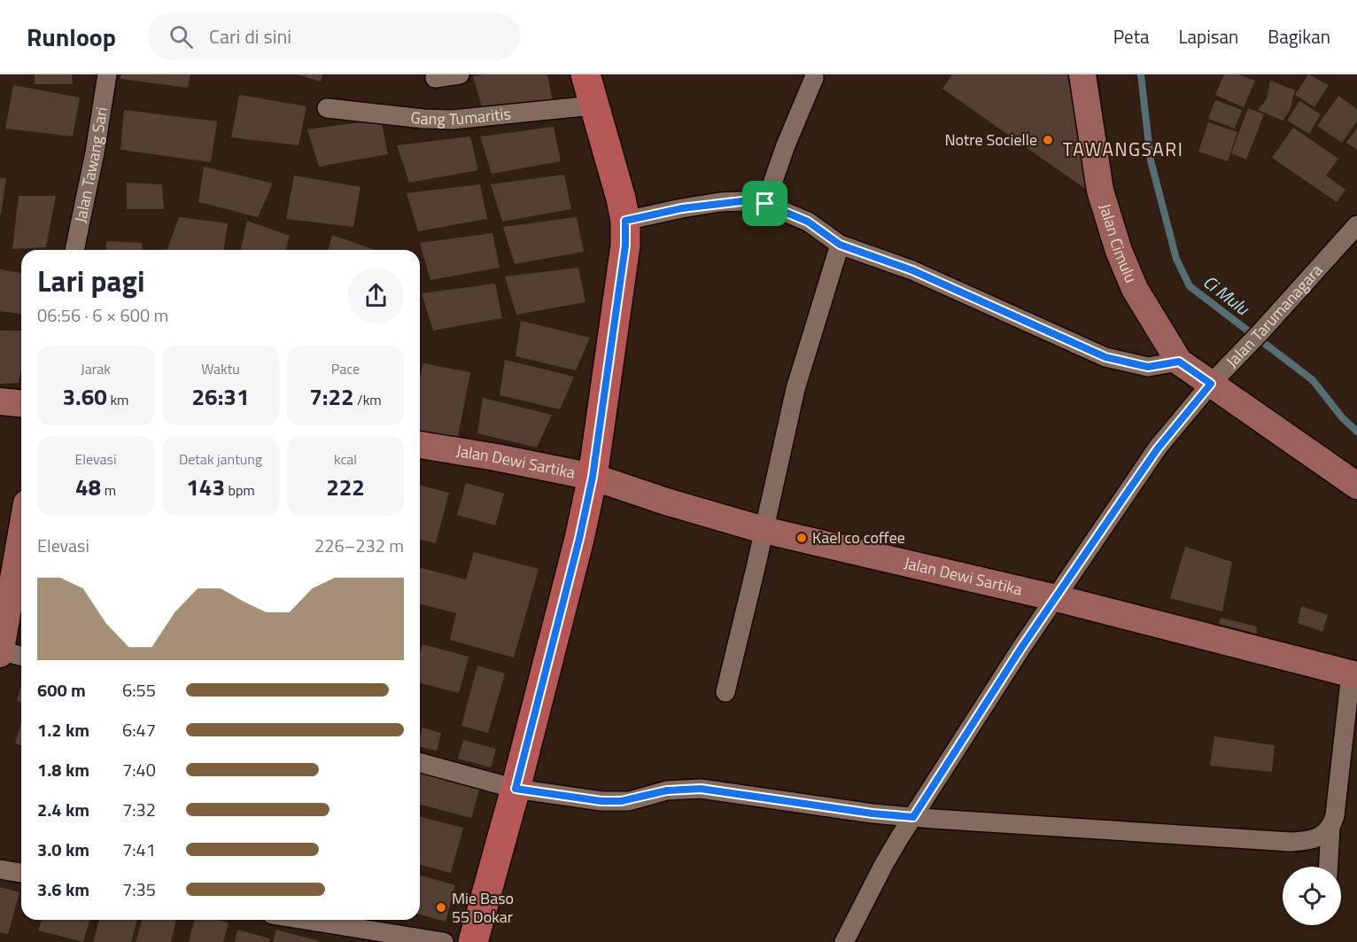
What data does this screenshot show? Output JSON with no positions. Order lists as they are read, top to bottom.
{
  "streets": {
    "street": [
      "Gang Tumaritis",
      "Jalan Tawang Sari",
      "Jalan Cimulu",
      "Jalan Tarumanagara",
      "Jalan Dewi Sartika"
    ]
  },
  "crossings": [
    ["Jalan Cimulu", "Jalan Tarumanagara"],
    ["Jalan Tarumanagara", "Jalan Dewi Sartika"]
  ],
  "districts": ["TAWANGSARI"],
  "water": ["Ci Mulu"],
  "places": ["Notre Socielle", "Kael co coffee", "Mie Baso 55 Dokar"],
  "page": {
    "header": "Runloop",
    "search": "Cari di sini",
    "nav": ["Peta", "Lapisan", "Bagikan"],
    "heading": ["Lari pagi", "06:56 · 6 × 600 m"],
    "stats": [
      ["Jarak", "3.60 km"],
      ["Waktu", "26:31"],
      ["Pace", "7:22 /km"],
      ["Elevasi", "48 m"],
      ["Detak jantung", "143 bpm"],
      ["kcal", "222"]
    ],
    "chart": ["Elevasi", "226–232 m"],
    "list": [
      {
        "name": "600 m",
        "note": "6:55"
      },
      {
        "name": "1.2 km",
        "note": "6:47"
      },
      {
        "name": "1.8 km",
        "note": "7:40"
      },
      {
        "name": "2.4 km",
        "note": "7:32"
      },
      {
        "name": "3.0 km",
        "note": "7:41"
      },
      {
        "name": "3.6 km",
        "note": "7:35"
      }
    ]
  }
}
